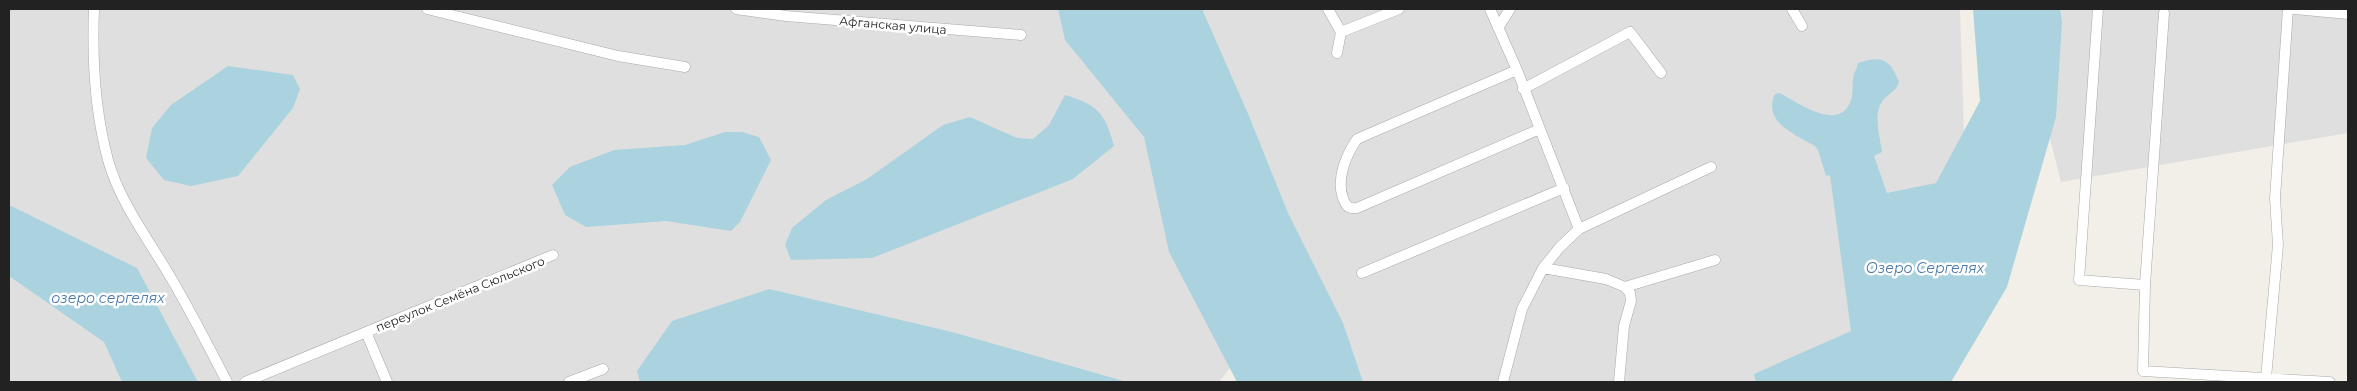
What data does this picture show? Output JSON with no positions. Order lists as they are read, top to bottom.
{
  "streets": {
    "street": ["Афганская улица", "переулок Семёна Сюльского"]
  },
  "water": ["Озеро Сергелях", "озеро сергелях"]
}
